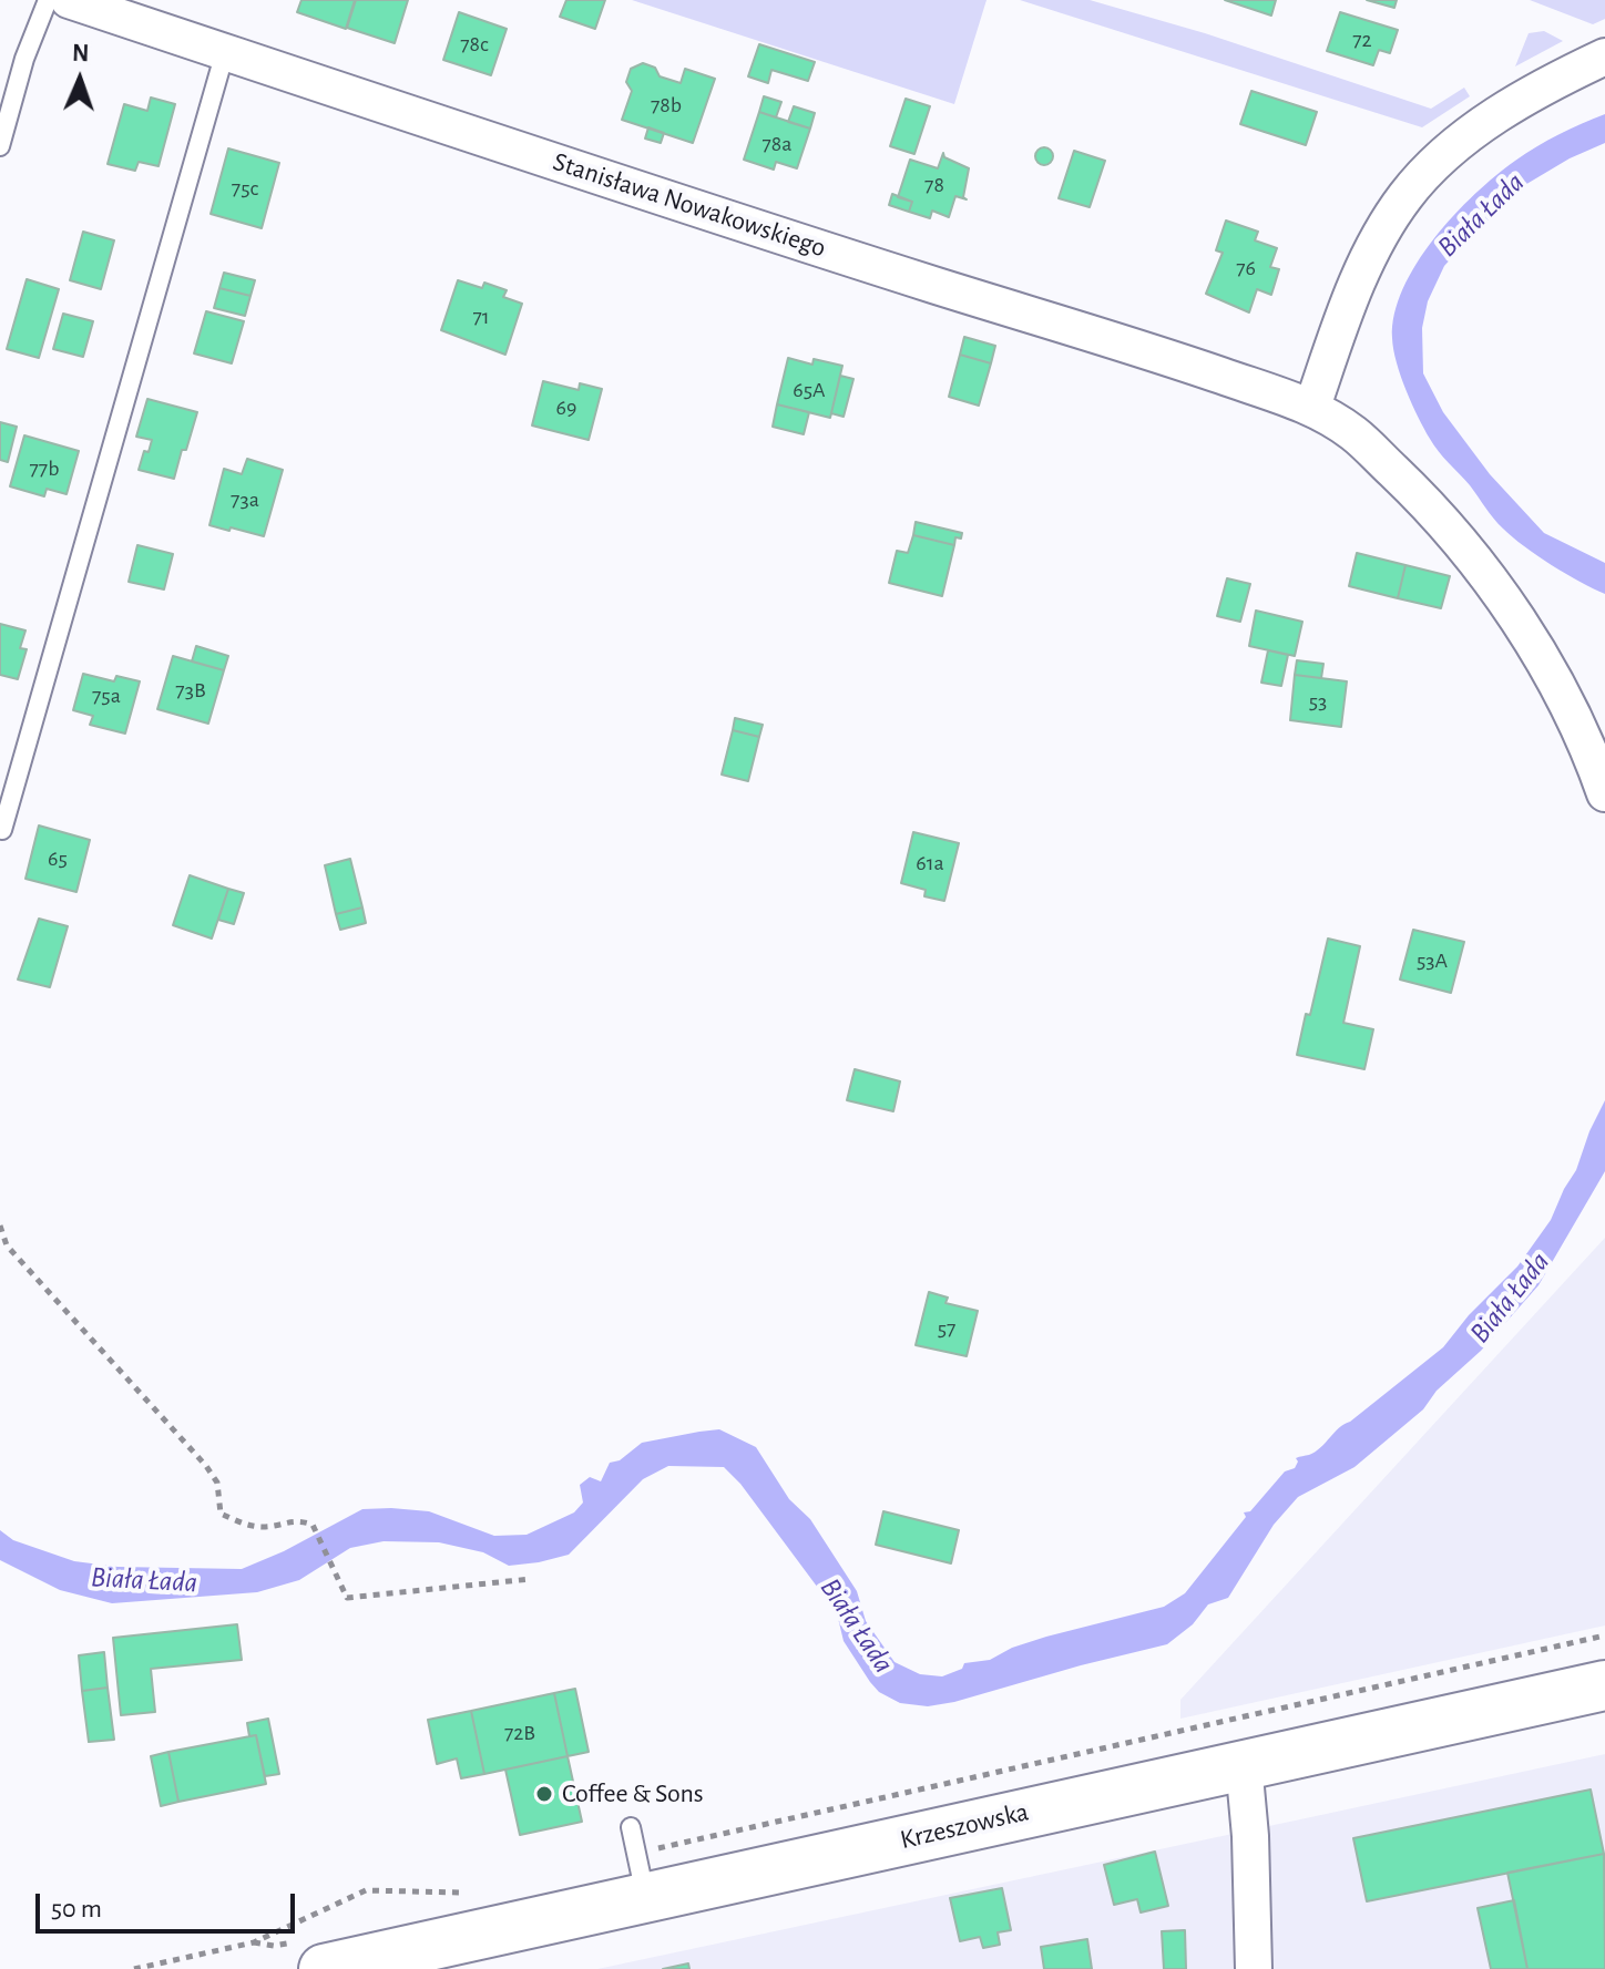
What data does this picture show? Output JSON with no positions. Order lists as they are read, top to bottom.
{
  "streets": {
    "main road": ["Krzeszowska"],
    "street": ["Stanisława Nowakowskiego"]
  },
  "water": ["Biała Łada"],
  "places": ["Coffee & Sons"],
  "house_numbers": [
    "72",
    "78c",
    "78b",
    "78a",
    "78",
    "75c",
    "76",
    "71",
    "65A",
    "69",
    "77b",
    "73a",
    "73B",
    "75a",
    "53",
    "65",
    "61a",
    "53A",
    "57",
    "72B"
  ],
  "scale_bar": "50 m",
  "north": "top"
}
